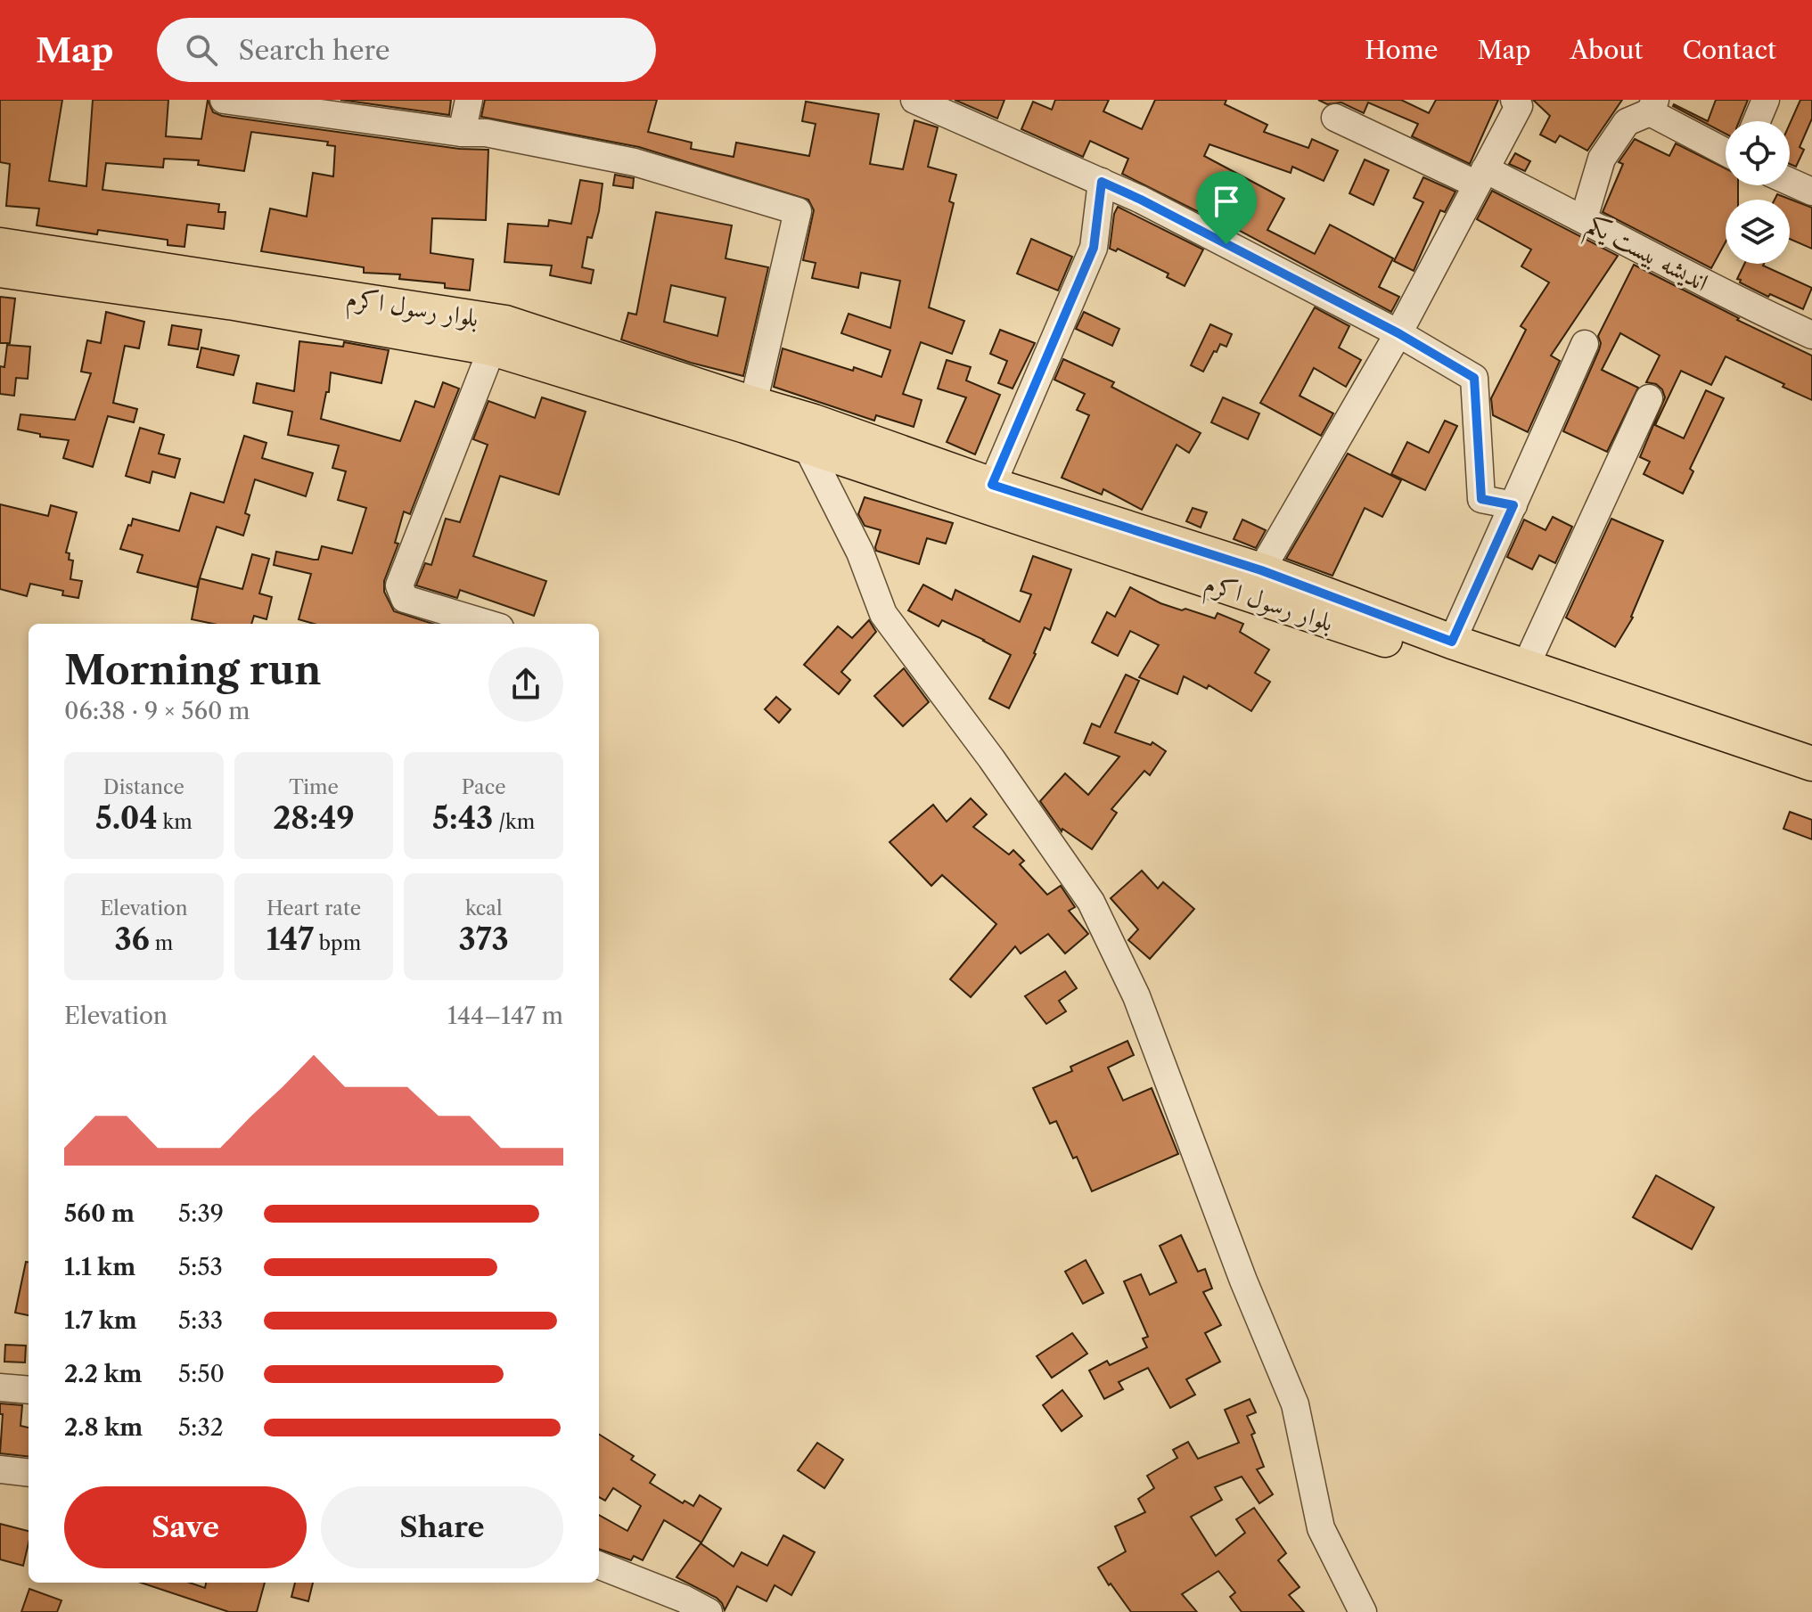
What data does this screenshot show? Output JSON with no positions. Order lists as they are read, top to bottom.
{
  "streets": {
    "main road": ["بلوار رسول اکرم"],
    "street": ["اندیشه بیست یکم"]
  },
  "page": {
    "header": "Map",
    "search": "Search here",
    "nav": [
      "Home",
      "Map",
      "About",
      "Contact"
    ],
    "heading": ["Morning run", "06:38 · 9 × 560 m"],
    "stats": [
      ["Distance", "5.04 km"],
      ["Time", "28:49"],
      ["Pace", "5:43 /km"],
      ["Elevation", "36 m"],
      ["Heart rate", "147 bpm"],
      ["kcal", "373"]
    ],
    "chart": ["Elevation", "144–147 m"],
    "list": [
      {
        "name": "560 m",
        "note": "5:39"
      },
      {
        "name": "1.1 km",
        "note": "5:53"
      },
      {
        "name": "1.7 km",
        "note": "5:33"
      },
      {
        "name": "2.2 km",
        "note": "5:50"
      },
      {
        "name": "2.8 km",
        "note": "5:32"
      }
    ],
    "buttons": ["Save", "Share"]
  }
}
